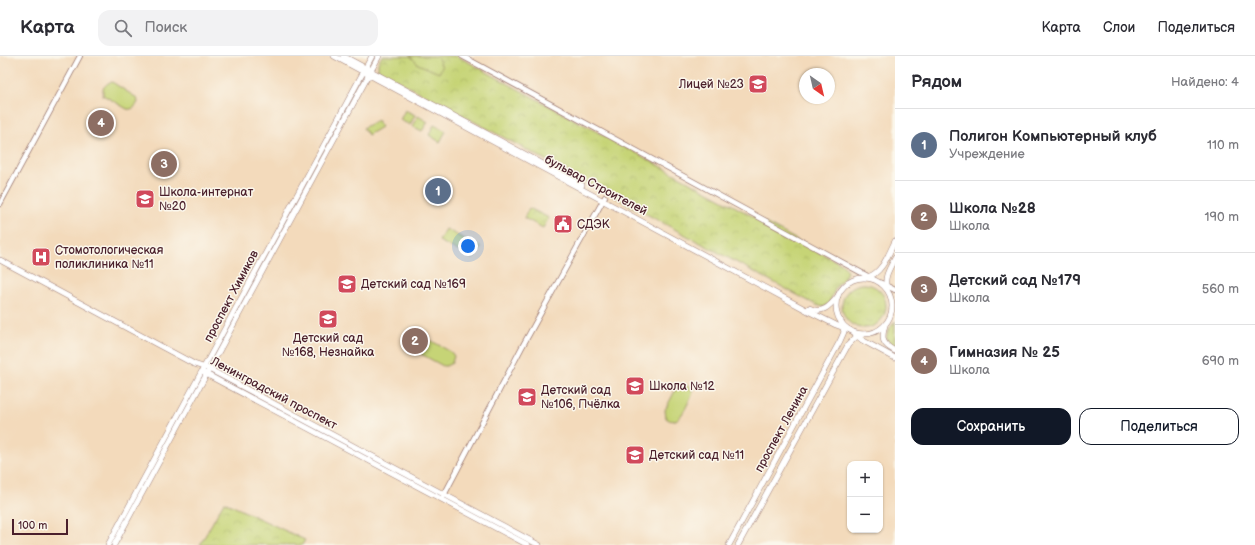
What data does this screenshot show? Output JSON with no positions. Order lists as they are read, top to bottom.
{
  "streets": {
    "main road": [
      "бульвар Строителей",
      "проспект Химиков",
      "Ленинградский проспект",
      "проспект Ленина"
    ]
  },
  "crossings": [
    ["бульвар Строителей", "проспект Химиков"],
    ["бульвар Строителей", "проспект Ленина"],
    ["проспект Химиков", "Ленинградский проспект"]
  ],
  "places": {
    "school or university": [
      "Лицей №23",
      "Школа-интернат №20",
      "Детский сад №169",
      "Детский сад №168, Незнайка",
      "Школа №12",
      "Детский сад №106, Пчёлка",
      "Детский сад №11"
    ],
    "public building": ["СДЭК"],
    "hospital": ["Стомотологическая поликлиника №11"]
  },
  "scale_bar": "100 m",
  "north": "bottom right",
  "page": {
    "header": "Карта",
    "search": "Поиск",
    "nav": ["Карта", "Слои", "Поделиться"],
    "heading": ["Рядом", "Найдено: 4"],
    "pins": [
      "4",
      "3",
      "1",
      "2"
    ],
    "list": [
      {
        "mark": "1",
        "name": "Полигон Компьютерный клуб",
        "note": "Учреждение",
        "value": "110 m"
      },
      {
        "mark": "2",
        "name": "Школа №28",
        "note": "Школа",
        "value": "190 m"
      },
      {
        "mark": "3",
        "name": "Детский сад №179",
        "note": "Школа",
        "value": "560 m"
      },
      {
        "mark": "4",
        "name": "Гимназия № 25",
        "note": "Школа",
        "value": "690 m"
      }
    ],
    "buttons": ["Сохранить", "Поделиться"],
    "map_buttons": ["+", "−"],
    "scale": "100 m"
  }
}
